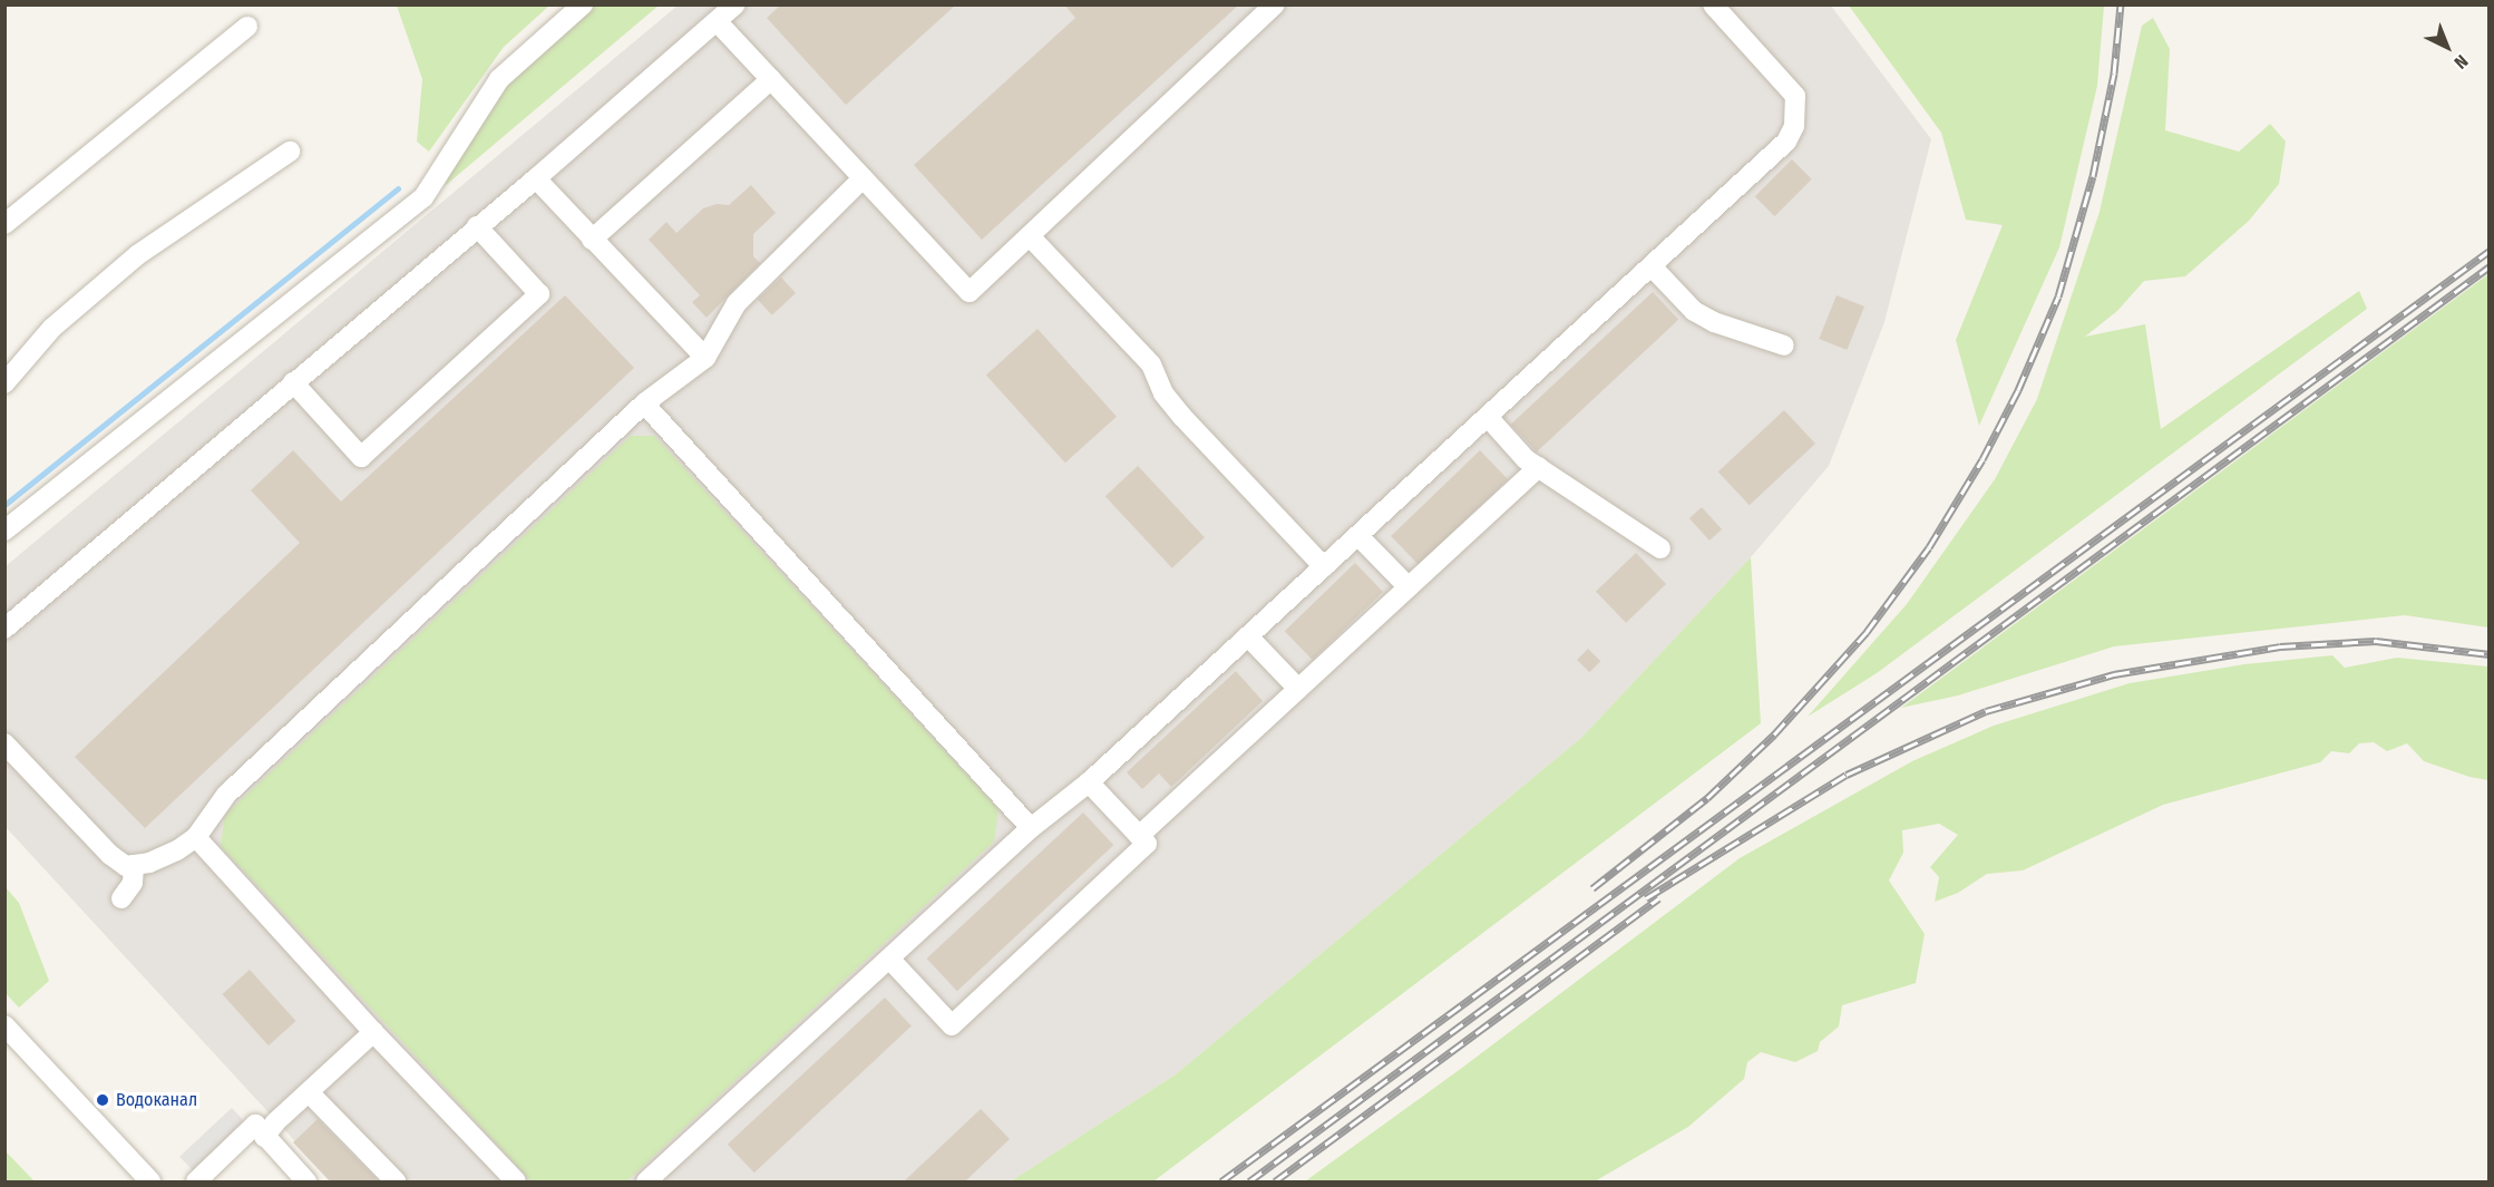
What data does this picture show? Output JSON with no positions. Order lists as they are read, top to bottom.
{
  "places": ["Водоканал"],
  "north": "bottom right"
}
